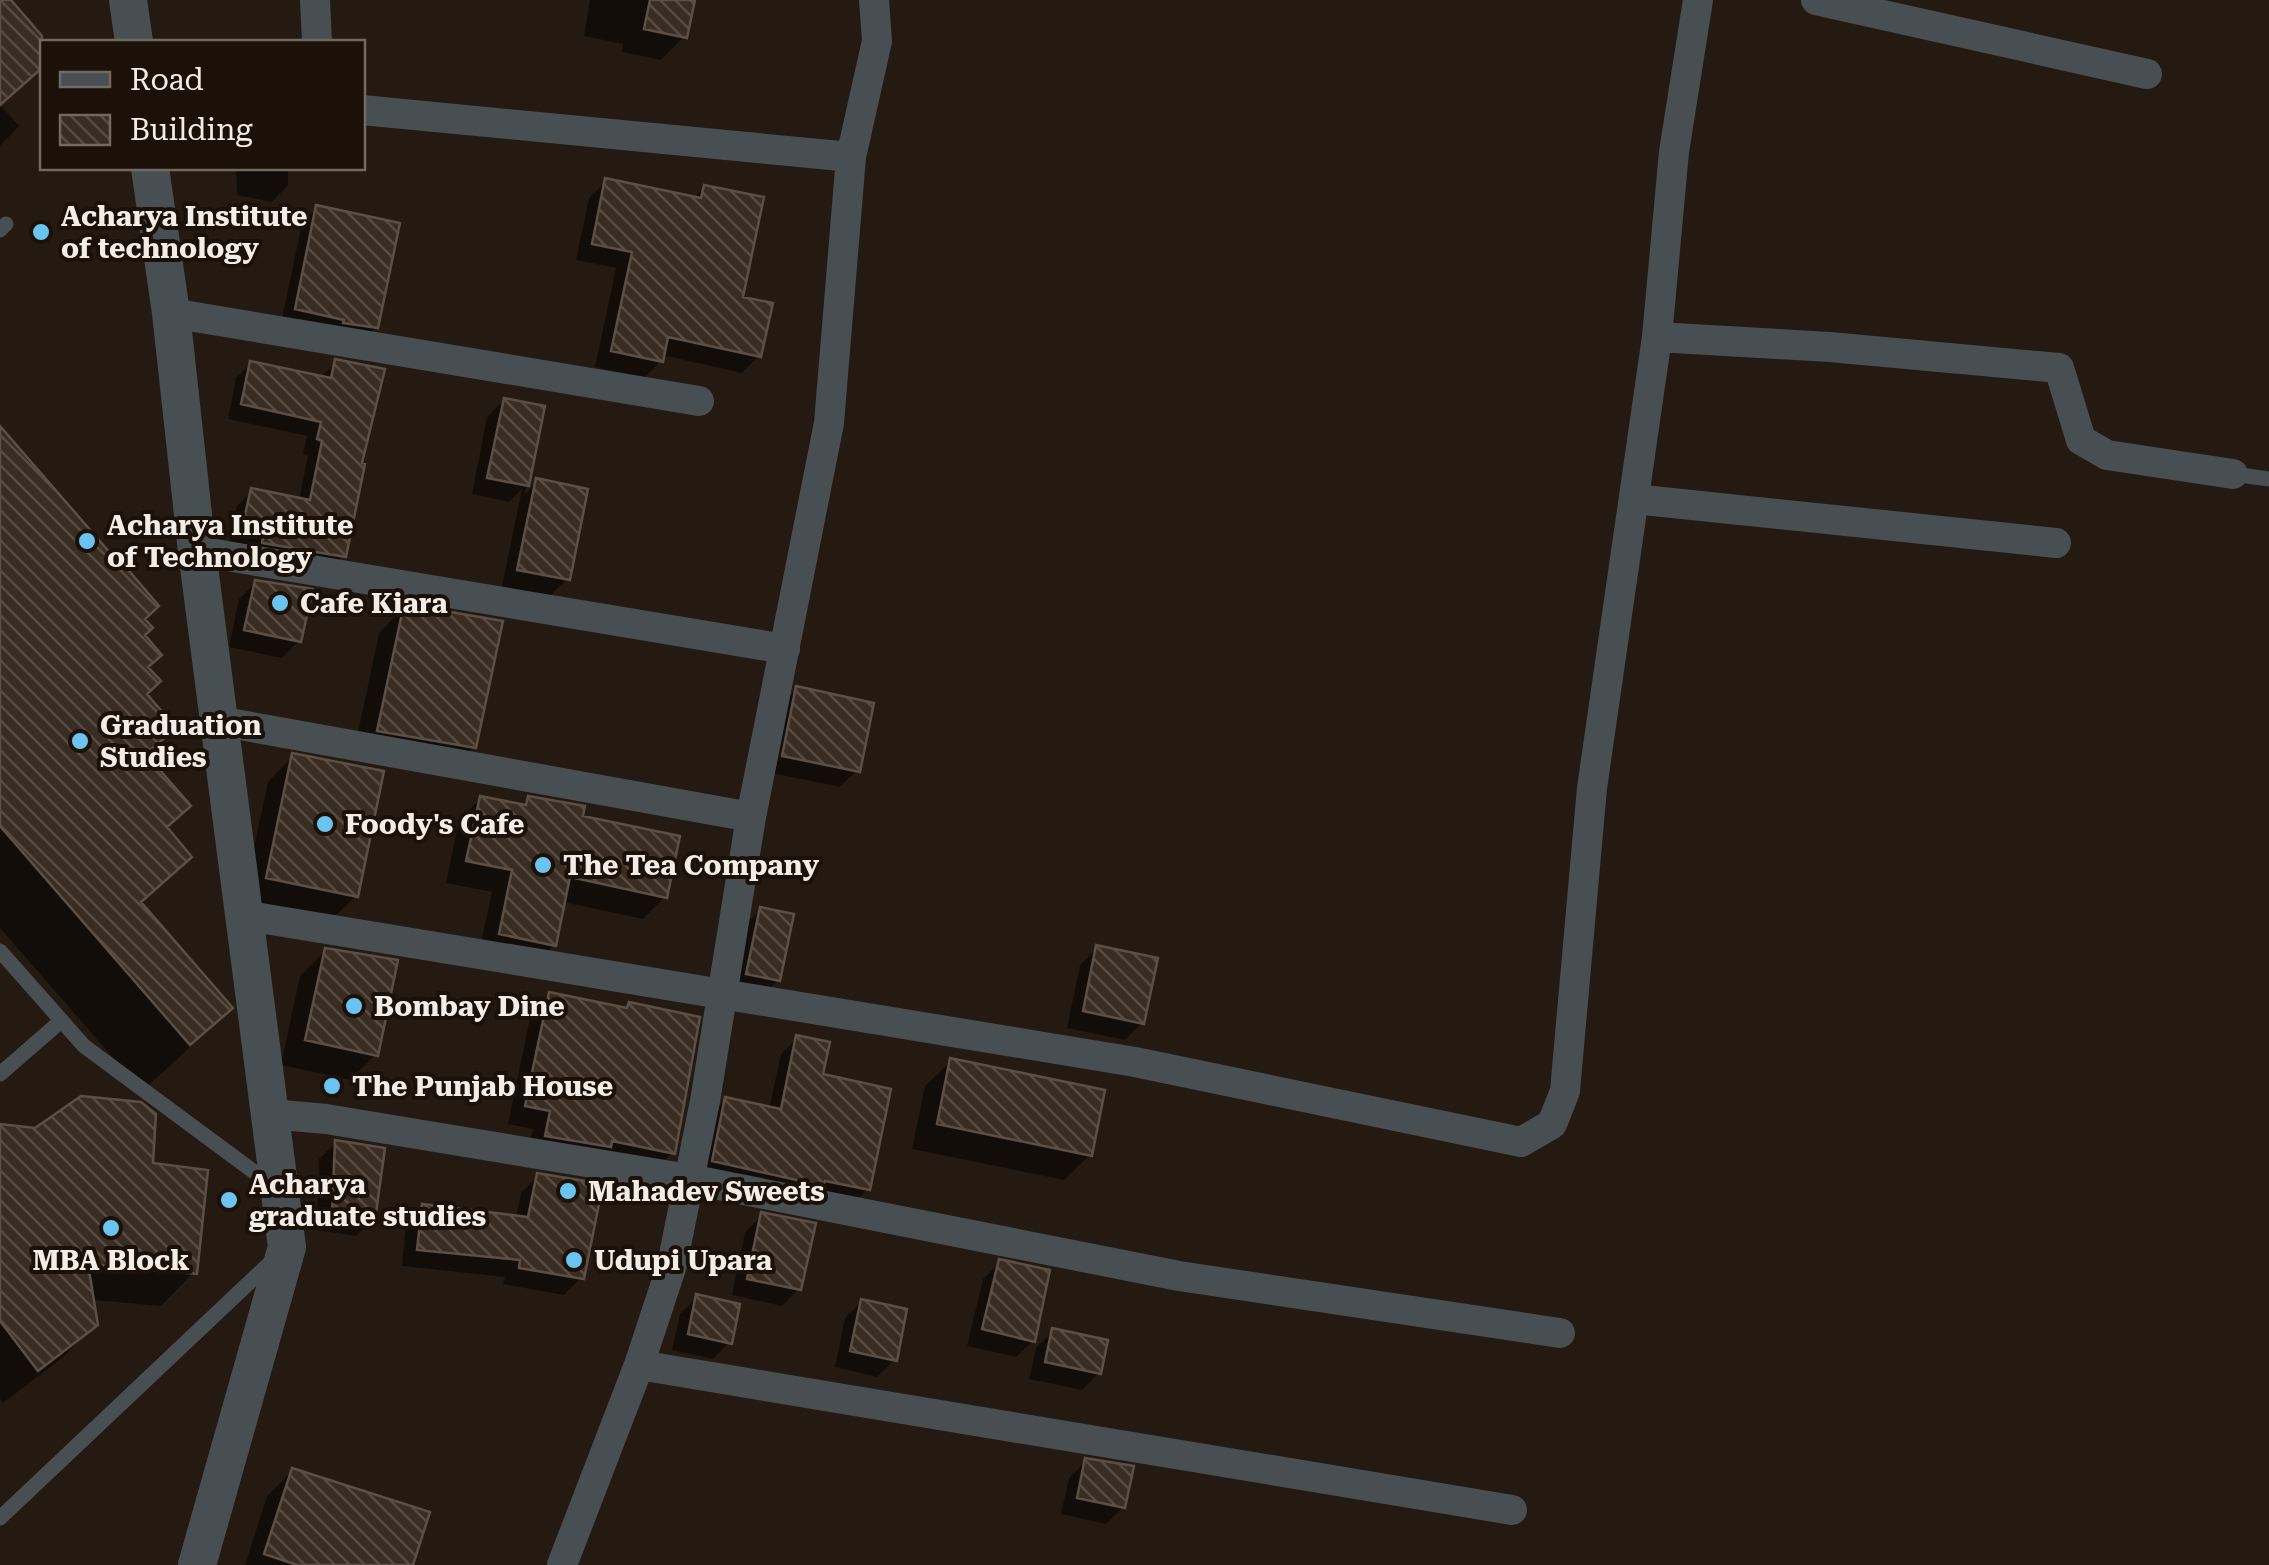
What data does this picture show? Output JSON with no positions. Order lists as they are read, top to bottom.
{
  "places": [
    "Acharya Institute of technology",
    "Acharya Institute of Technology",
    "Cafe Kiara",
    "Graduation Studies",
    "Foody's Cafe",
    "The Tea Company",
    "Bombay Dine",
    "The Punjab House",
    "Mahadev Sweets",
    "Acharya graduate studies",
    "MBA Block",
    "Udupi Upara"
  ],
  "legend": ["Road", "Building"]
}
